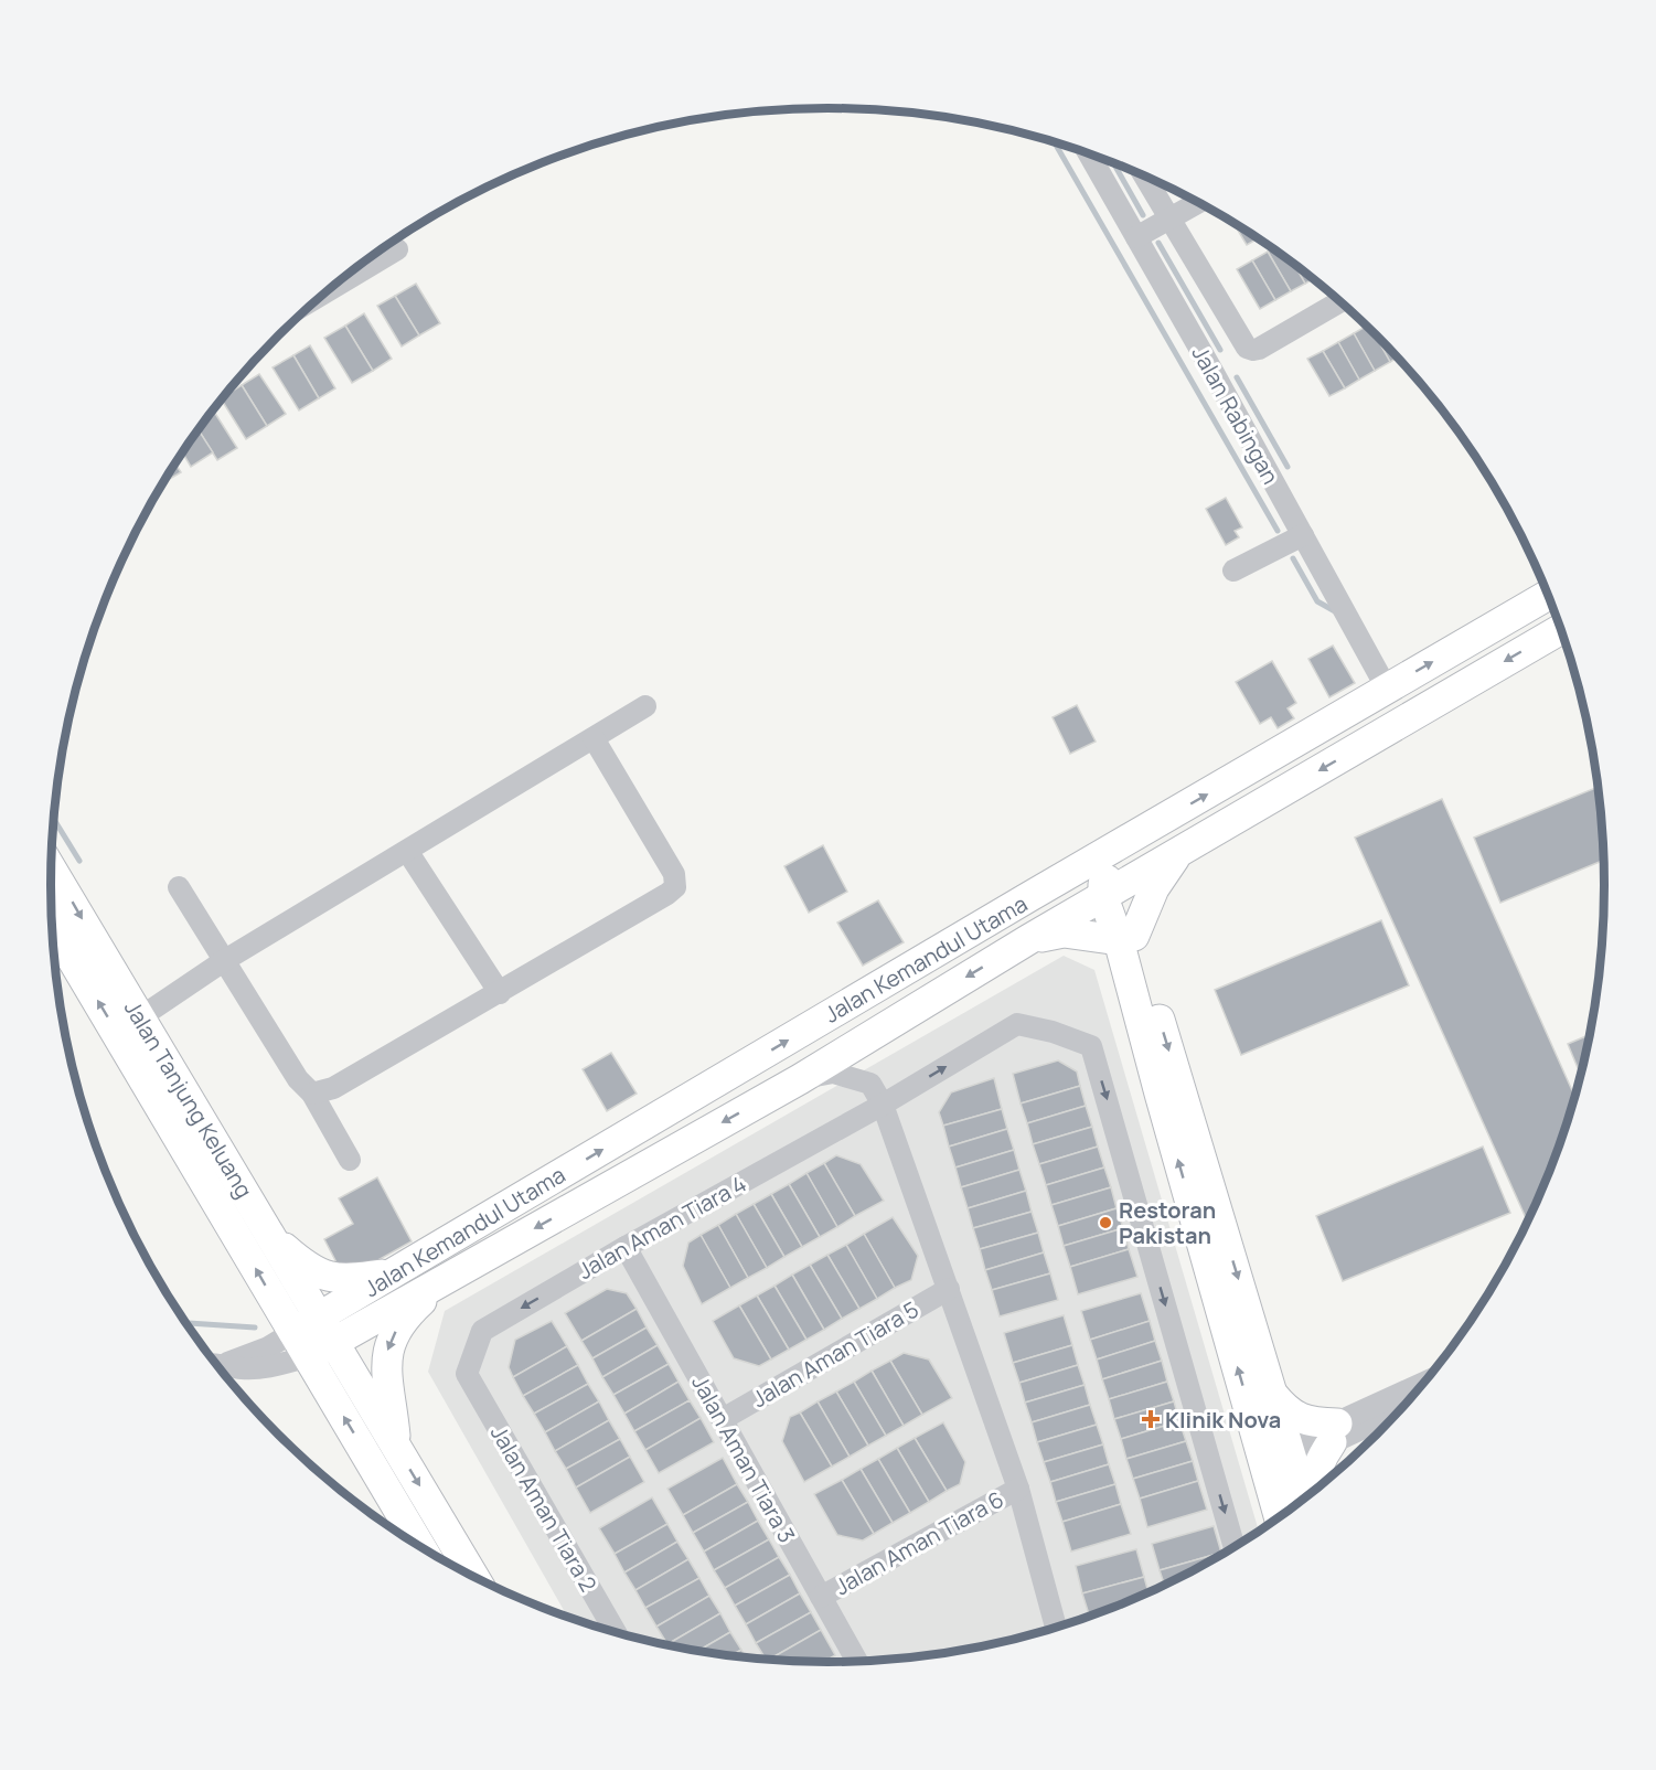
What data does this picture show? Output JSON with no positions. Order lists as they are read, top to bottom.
{
  "streets": {
    "street": [
      "Jalan Rabingan",
      "Jalan Kemandul Utama",
      "Jalan Tanjung Keluang",
      "Jalan Aman Tiara 4",
      "Jalan Aman Tiara 5",
      "Jalan Aman Tiara 3",
      "Jalan Aman Tiara 2",
      "Jalan Aman Tiara 6"
    ]
  },
  "crossings": [
    ["Jalan Kemandul Utama", "Jalan Tanjung Keluang"],
    ["Jalan Aman Tiara 4", "Jalan Aman Tiara 3"],
    ["Jalan Aman Tiara 4", "Jalan Aman Tiara 2"],
    ["Jalan Aman Tiara 5", "Jalan Aman Tiara 3"],
    ["Jalan Aman Tiara 3", "Jalan Aman Tiara 6"]
  ],
  "places": {
    "other": ["Restoran Pakistan"],
    "health": ["Klinik Nova"]
  }
}
